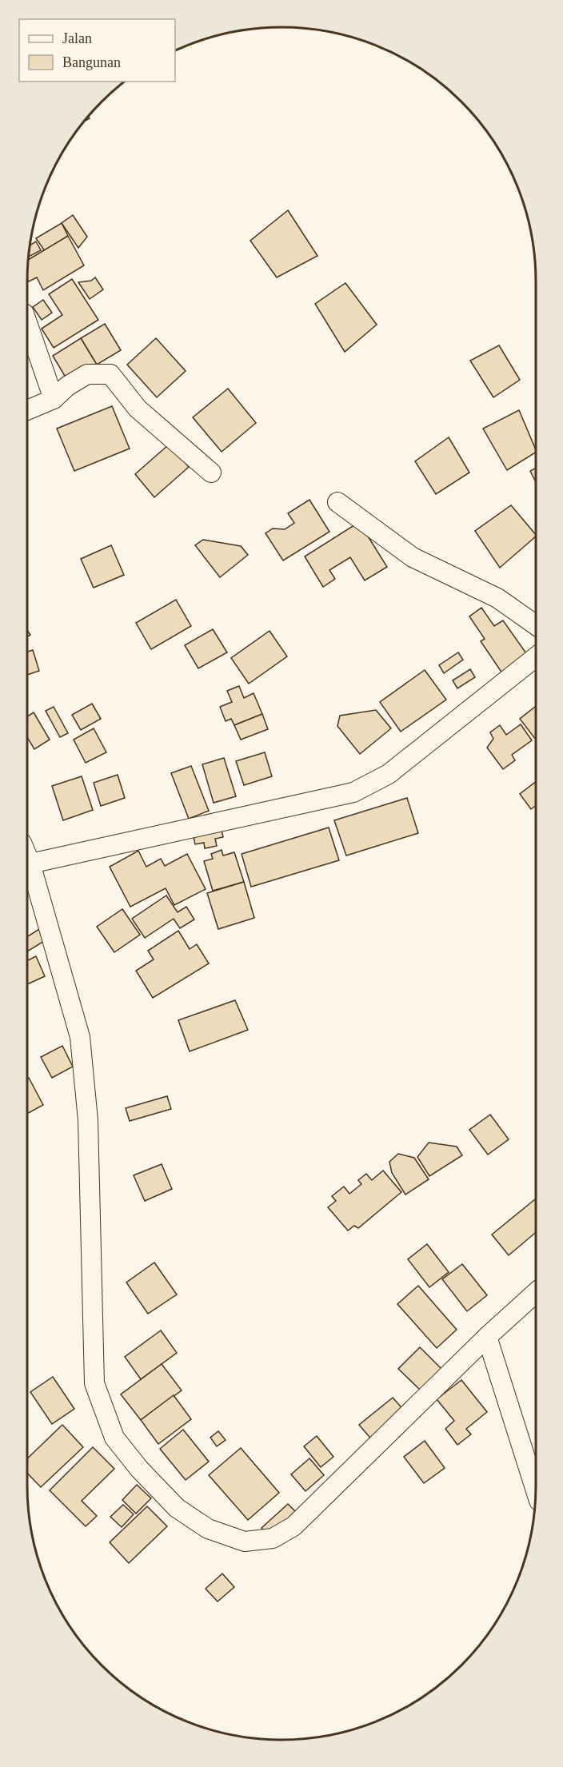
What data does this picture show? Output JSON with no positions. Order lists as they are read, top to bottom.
{
  "legend": ["Jalan", "Bangunan"]
}
